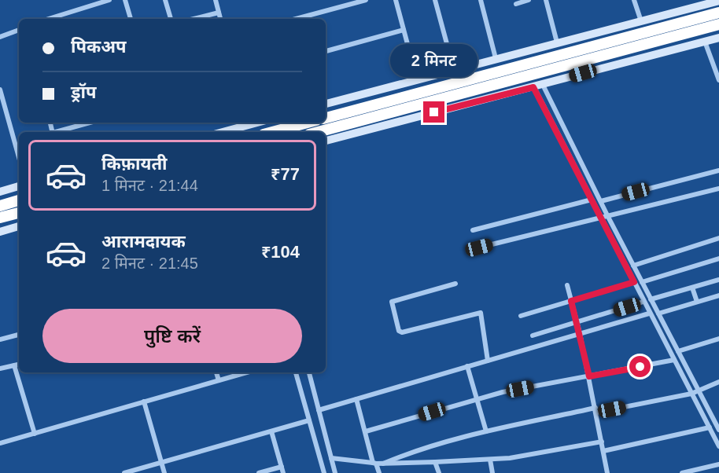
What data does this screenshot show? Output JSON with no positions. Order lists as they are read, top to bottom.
{
  "page": {
    "banner": ["पिकअप", "ड्रॉप"],
    "bubble": "2 मिनट",
    "list": [
      {
        "name": "किफ़ायती",
        "note": "1 मिनट · 21:44",
        "value": "₹77"
      },
      {
        "name": "आरामदायक",
        "note": "2 मिनट · 21:45",
        "value": "₹104"
      }
    ],
    "buttons": "पुष्टि करें"
  }
}
